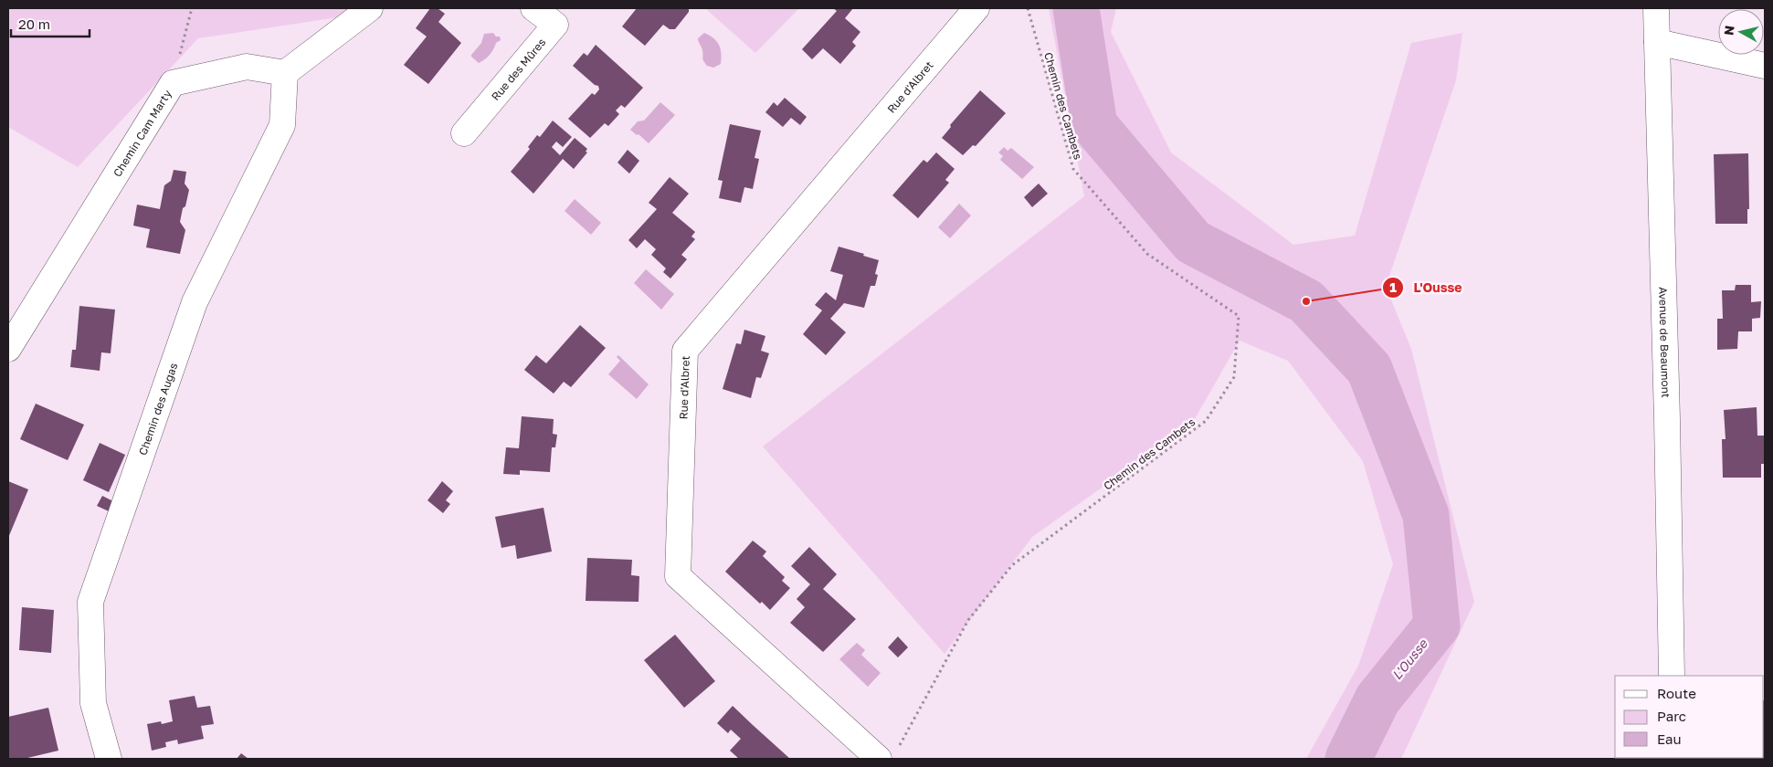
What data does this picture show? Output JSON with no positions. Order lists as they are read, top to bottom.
{
  "streets": {
    "street": [
      "Rue des Mûres",
      "Rue d'Albret",
      "Chemin Cam Marty",
      "Avenue de Beaumont",
      "Chemin des Augas"
    ],
    "path": ["Chemin des Cambets"]
  },
  "crossings": [
    ["Rue d'Albret", "Chemin des Cambets"],
    ["Chemin Cam Marty", "Chemin des Augas"]
  ],
  "water": ["L'Ousse"],
  "places": ["L'Ousse"],
  "legend": ["Route", "Parc", "Eau"],
  "scale_bar": "20 m",
  "north": "left"
}
